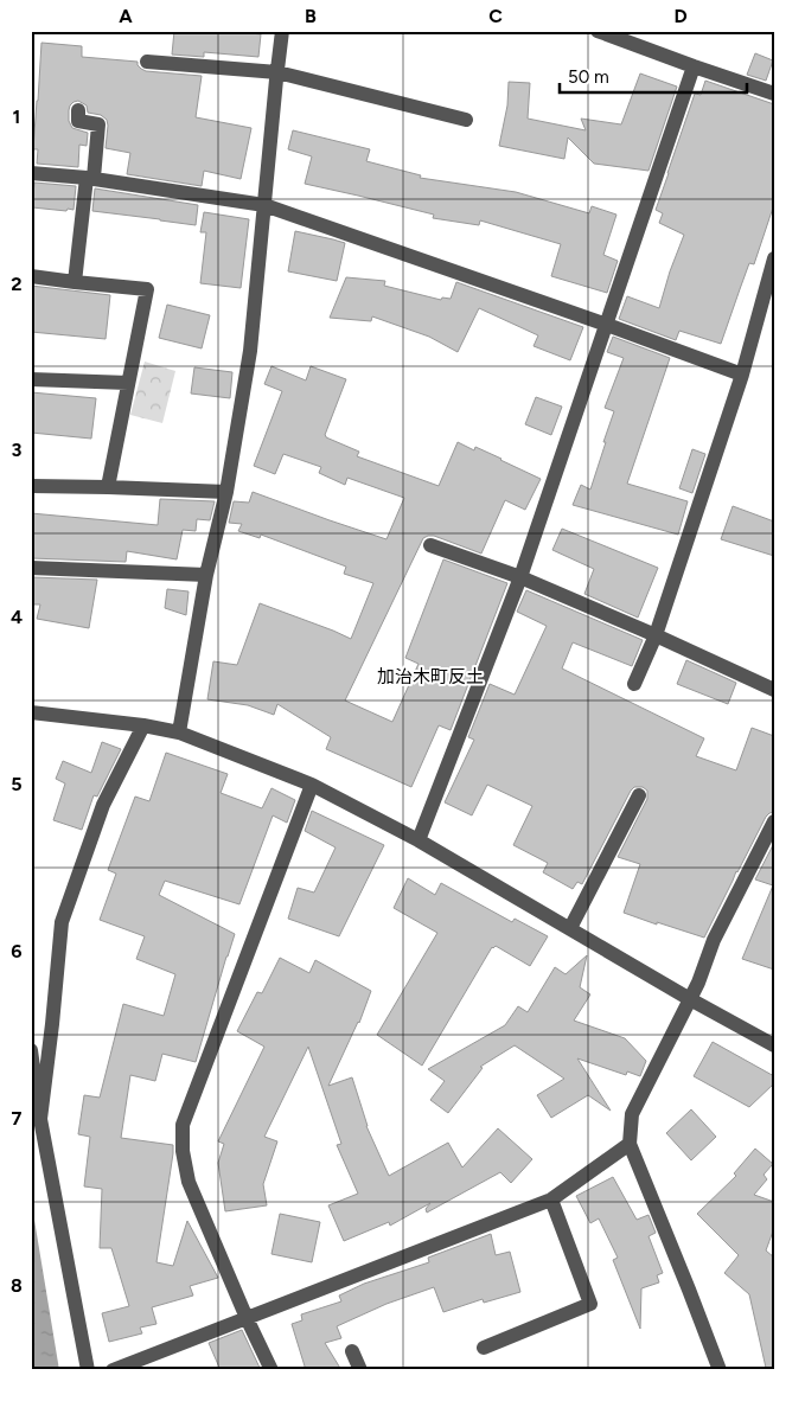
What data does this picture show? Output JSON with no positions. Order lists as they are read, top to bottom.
{
  "districts": ["加治木町反土"],
  "scale_bar": "50 m",
  "grid": {
    "columns": [
      "A",
      "B",
      "C",
      "D"
    ],
    "rows": [
      "1",
      "2",
      "3",
      "4",
      "5",
      "6",
      "7",
      "8"
    ]
  }
}
